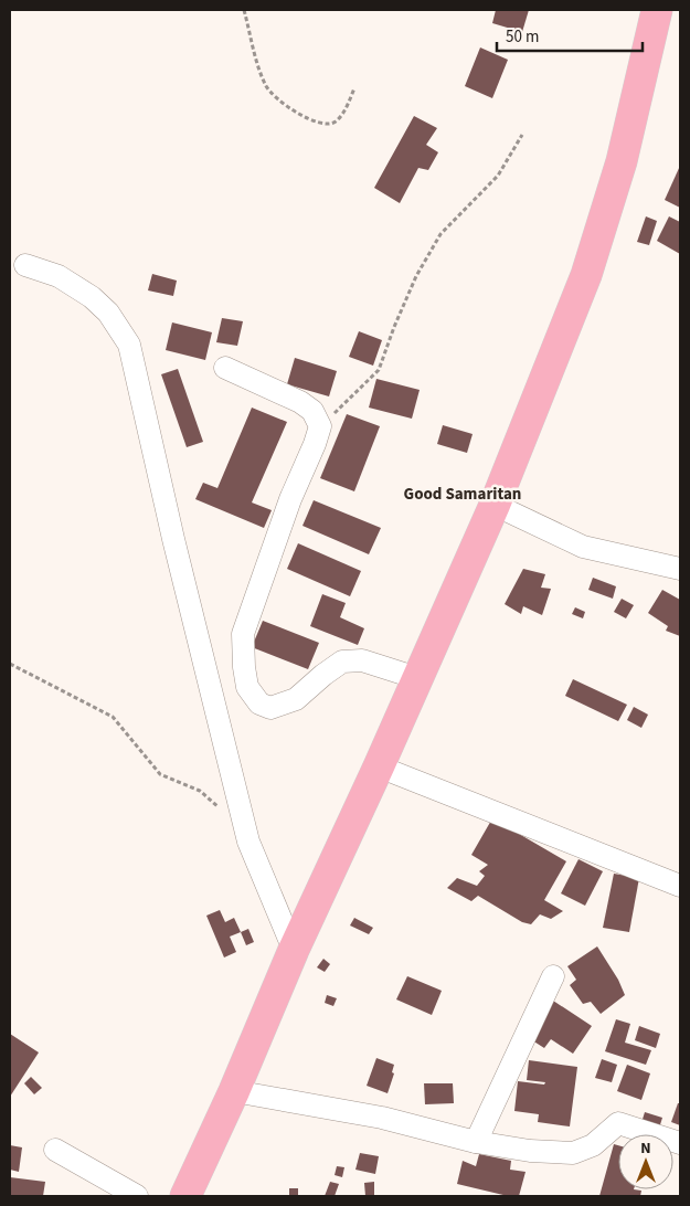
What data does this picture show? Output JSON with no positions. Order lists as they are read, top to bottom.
{
  "districts": ["Good Samaritan"],
  "scale_bar": "50 m",
  "north": "top"
}
